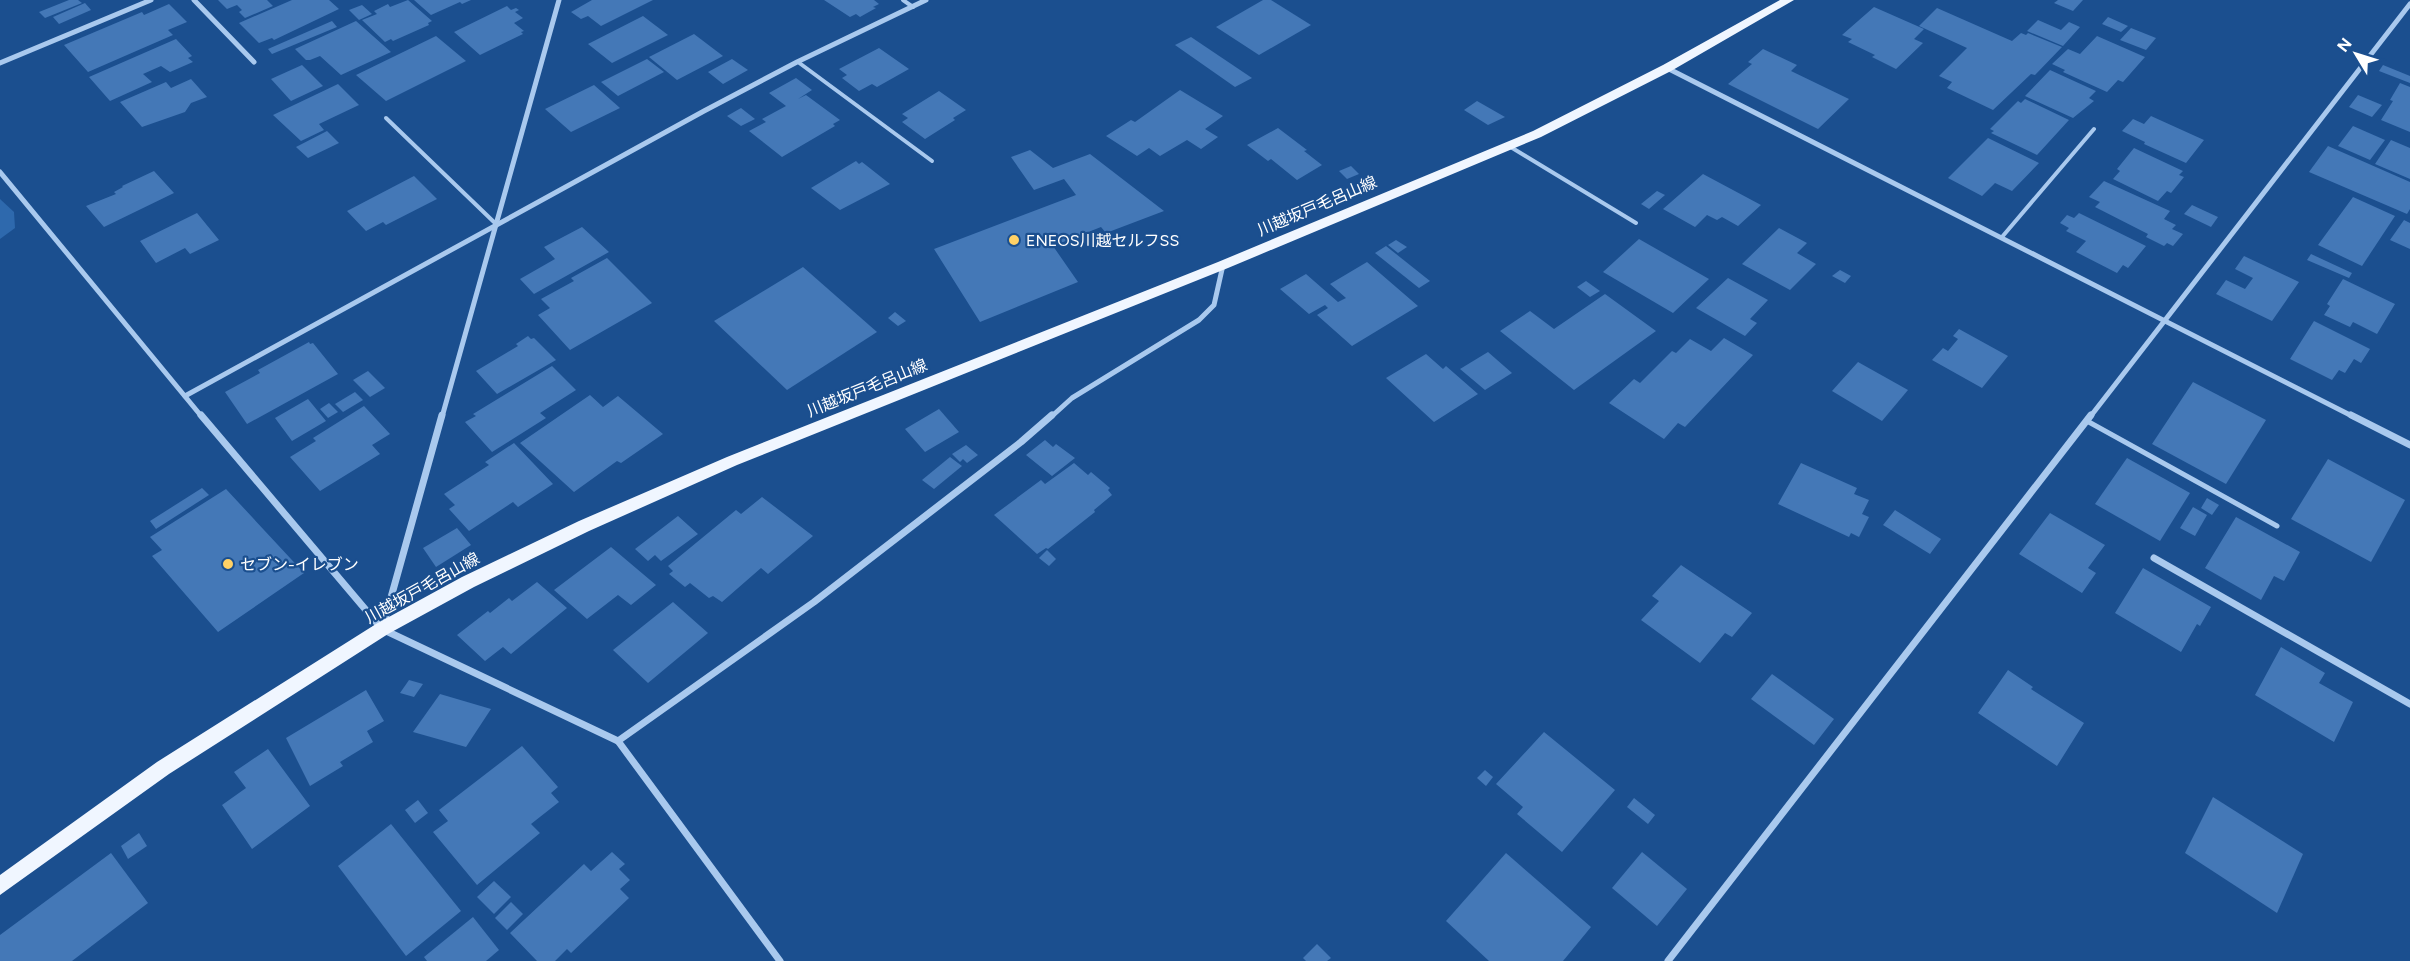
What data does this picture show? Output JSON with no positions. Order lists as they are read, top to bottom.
{
  "streets": {
    "main road": ["川越坂戸毛呂山線"]
  },
  "places": ["ENEOS川越セルフSS", "セブン-イレブン"],
  "north": "top left"
}
